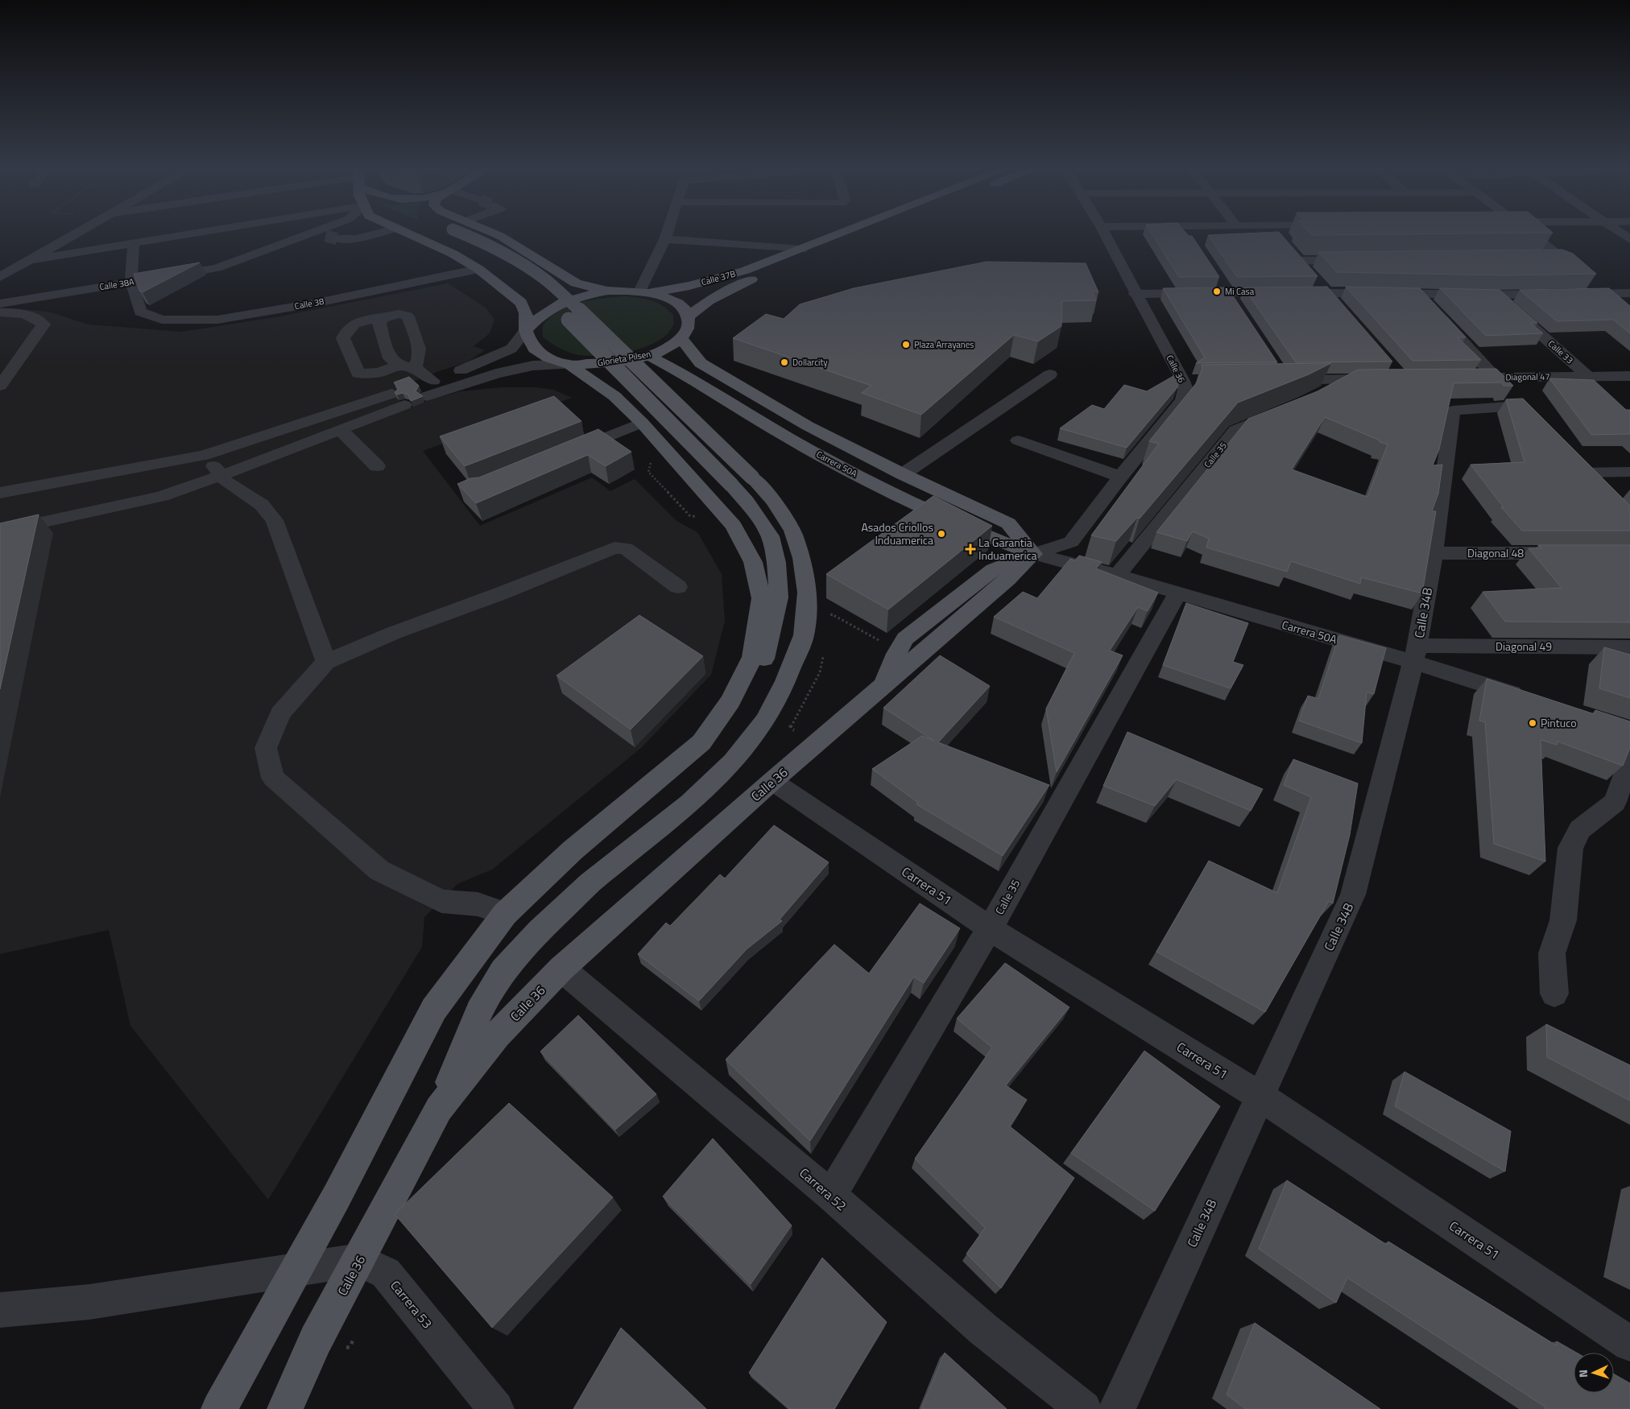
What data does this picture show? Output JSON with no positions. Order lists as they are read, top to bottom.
{
  "streets": {
    "main road": [
      "Calle 37B",
      "Glorieta Pilsen",
      "Calle 36",
      "Carrera 50A"
    ],
    "street": [
      "Calle 38A",
      "Calle 38",
      "Calle 33",
      "Diagonal 47",
      "Calle 35",
      "Diagonal 48",
      "Calle 34B",
      "Diagonal 49",
      "Carrera 51",
      "Carrera 52",
      "Carrera 53"
    ]
  },
  "crossings": [
    ["Calle 38A", "Calle 38"],
    ["Calle 33", "Diagonal 47"],
    ["Glorieta Pilsen", "Carrera 50A"],
    ["Calle 36", "Carrera 50A"],
    ["Calle 36", "Carrera 51"],
    ["Calle 36", "Carrera 52"],
    ["Calle 36", "Carrera 53"],
    ["Diagonal 47", "Calle 34B"],
    ["Calle 35", "Carrera 50A"],
    ["Calle 35", "Carrera 51"],
    ["Calle 35", "Carrera 52"],
    ["Carrera 50A", "Calle 34B"],
    ["Carrera 50A", "Diagonal 49"],
    ["Diagonal 48", "Calle 34B"],
    ["Calle 34B", "Diagonal 49"],
    ["Calle 34B", "Carrera 51"]
  ],
  "places": {
    "other": [
      "Mi Casa",
      "Plaza Arrayanes",
      "Dollarcity",
      "Asados Criollos Induamerica",
      "Pintuco"
    ],
    "health": ["La Garantia Induamerica"]
  },
  "north": "left"
}
